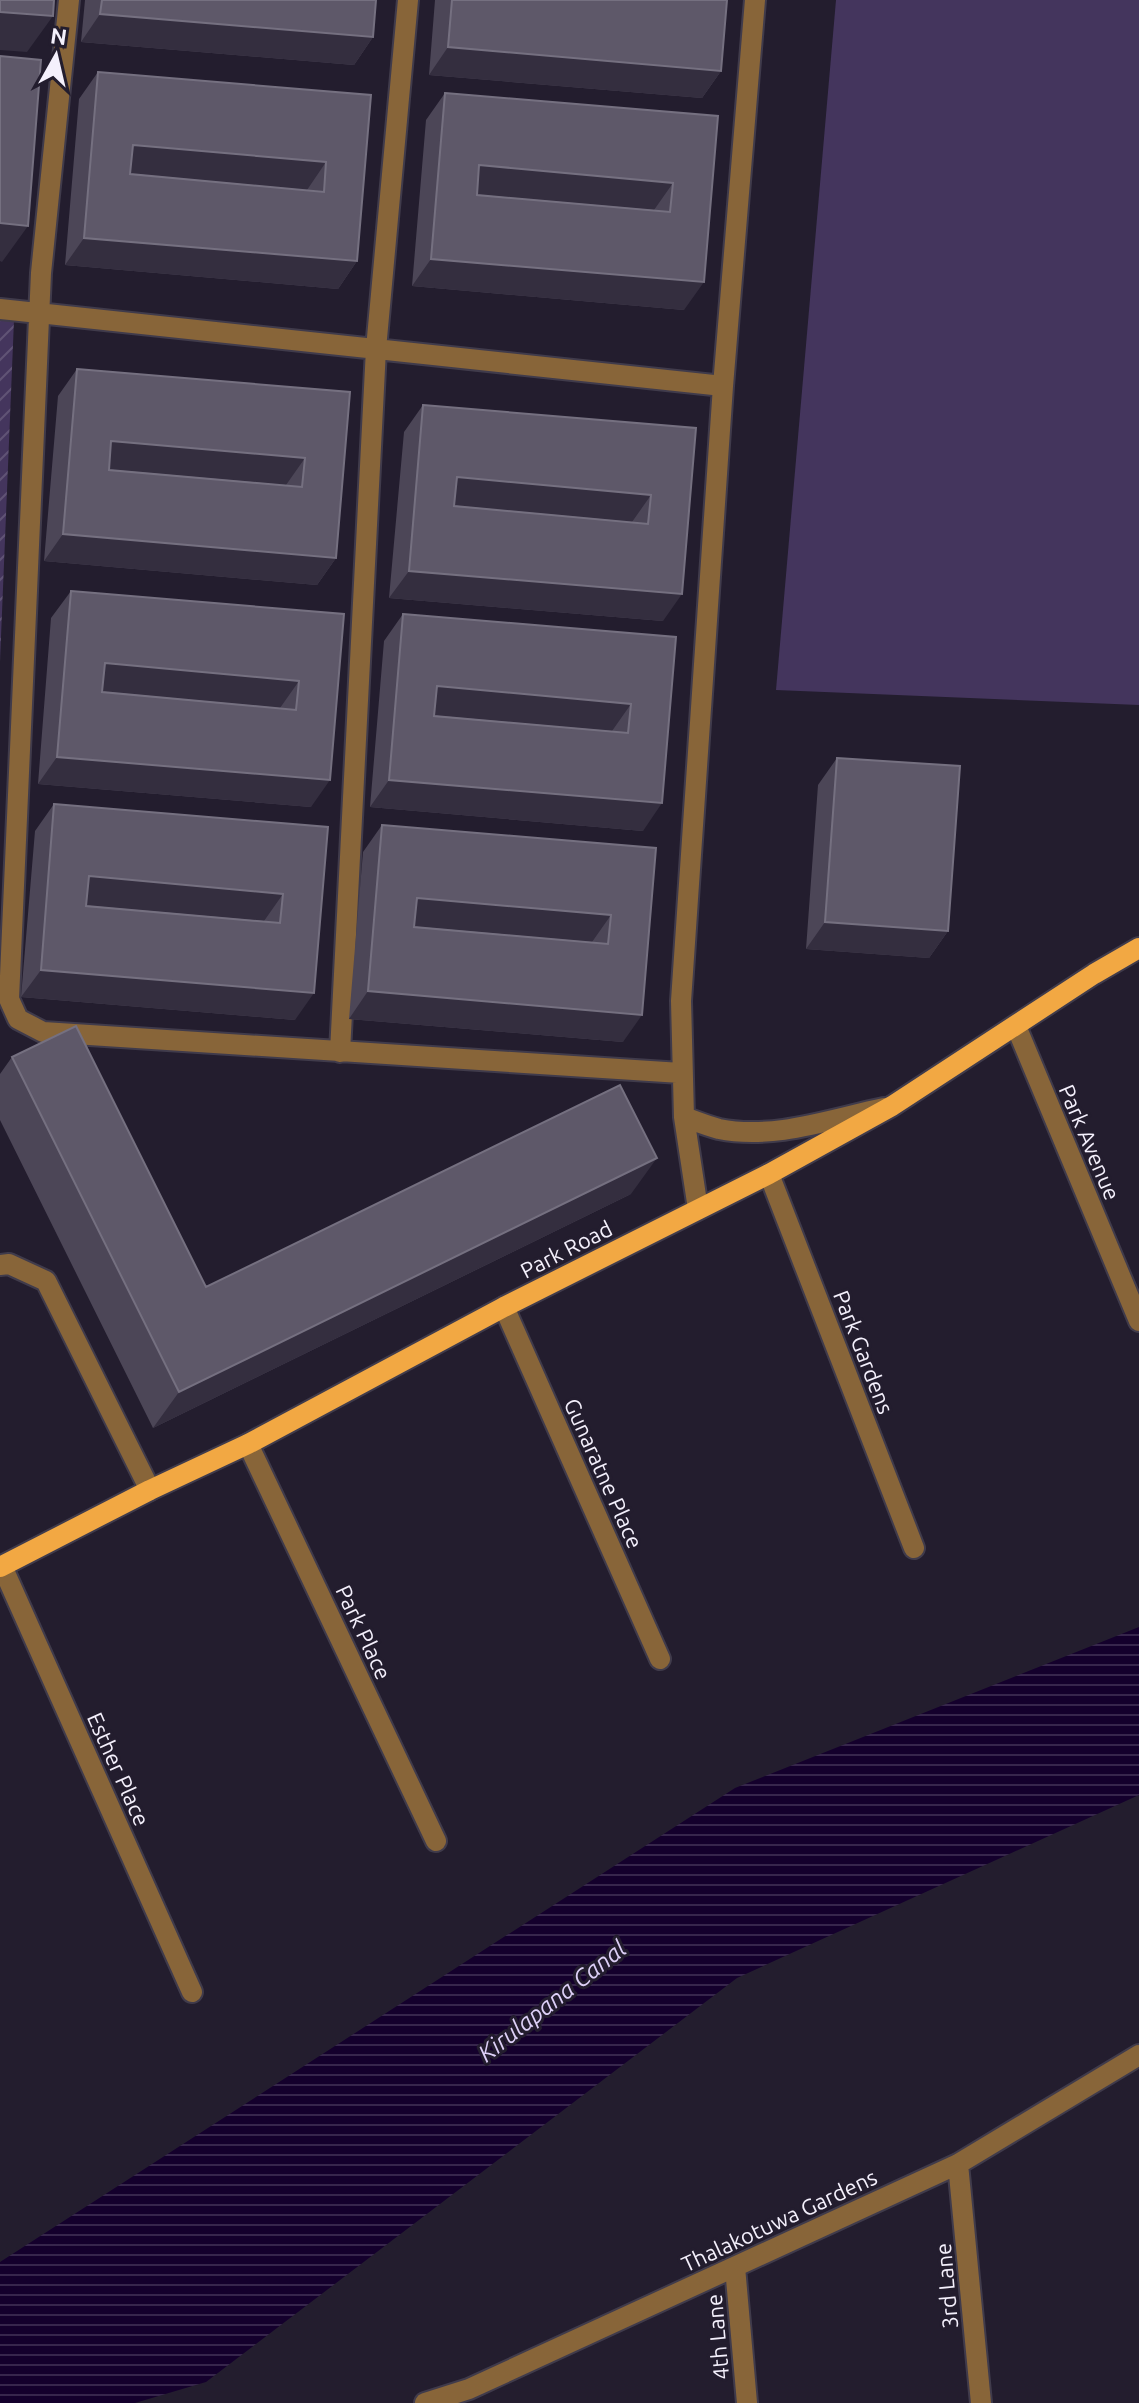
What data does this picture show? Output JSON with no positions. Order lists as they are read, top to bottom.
{
  "streets": {
    "main road": ["Park Road"],
    "street": [
      "Park Avenue",
      "Park Gardens",
      "Gunaratne Place",
      "Park Place",
      "Esther Place",
      "Thalakotuwa Gardens",
      "3rd Lane",
      "4th Lane"
    ]
  },
  "crossings": [
    ["Park Avenue", "Park Road"],
    ["Park Road", "Park Gardens"],
    ["Park Road", "Gunaratne Place"],
    ["Park Road", "Park Place"],
    ["Park Road", "Esther Place"],
    ["Thalakotuwa Gardens", "3rd Lane"],
    ["Thalakotuwa Gardens", "4th Lane"]
  ],
  "water": ["Kirulapana Canal"],
  "north": "top"
}
